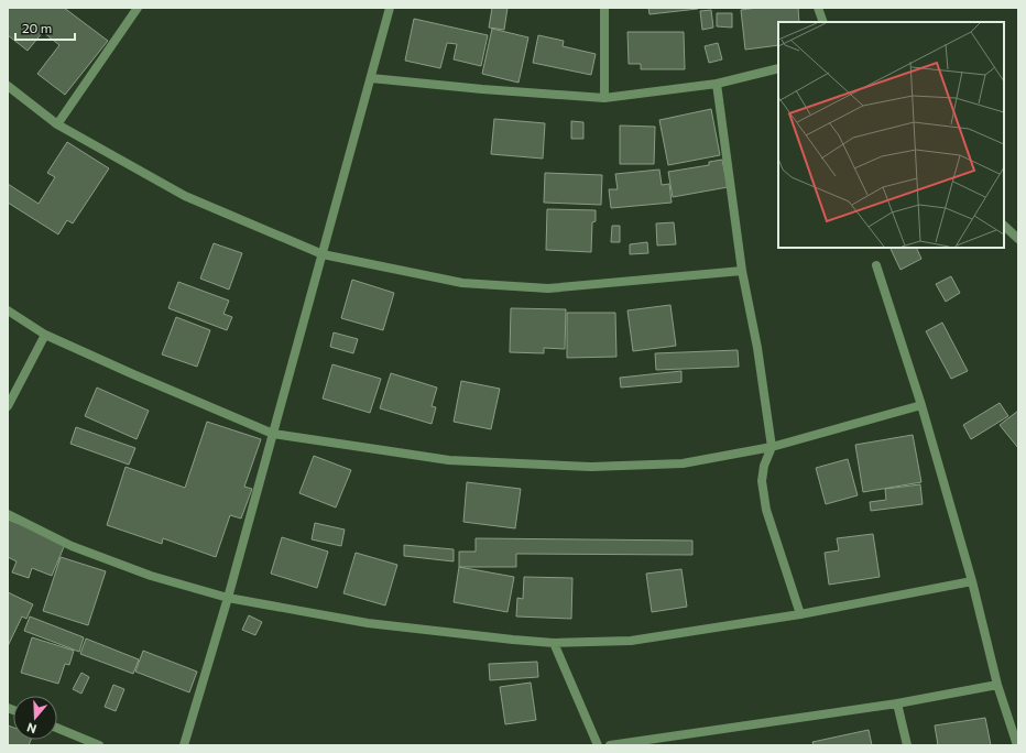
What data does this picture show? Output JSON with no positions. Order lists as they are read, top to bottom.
{
  "scale_bar": "20 m",
  "north": "bottom"
}
